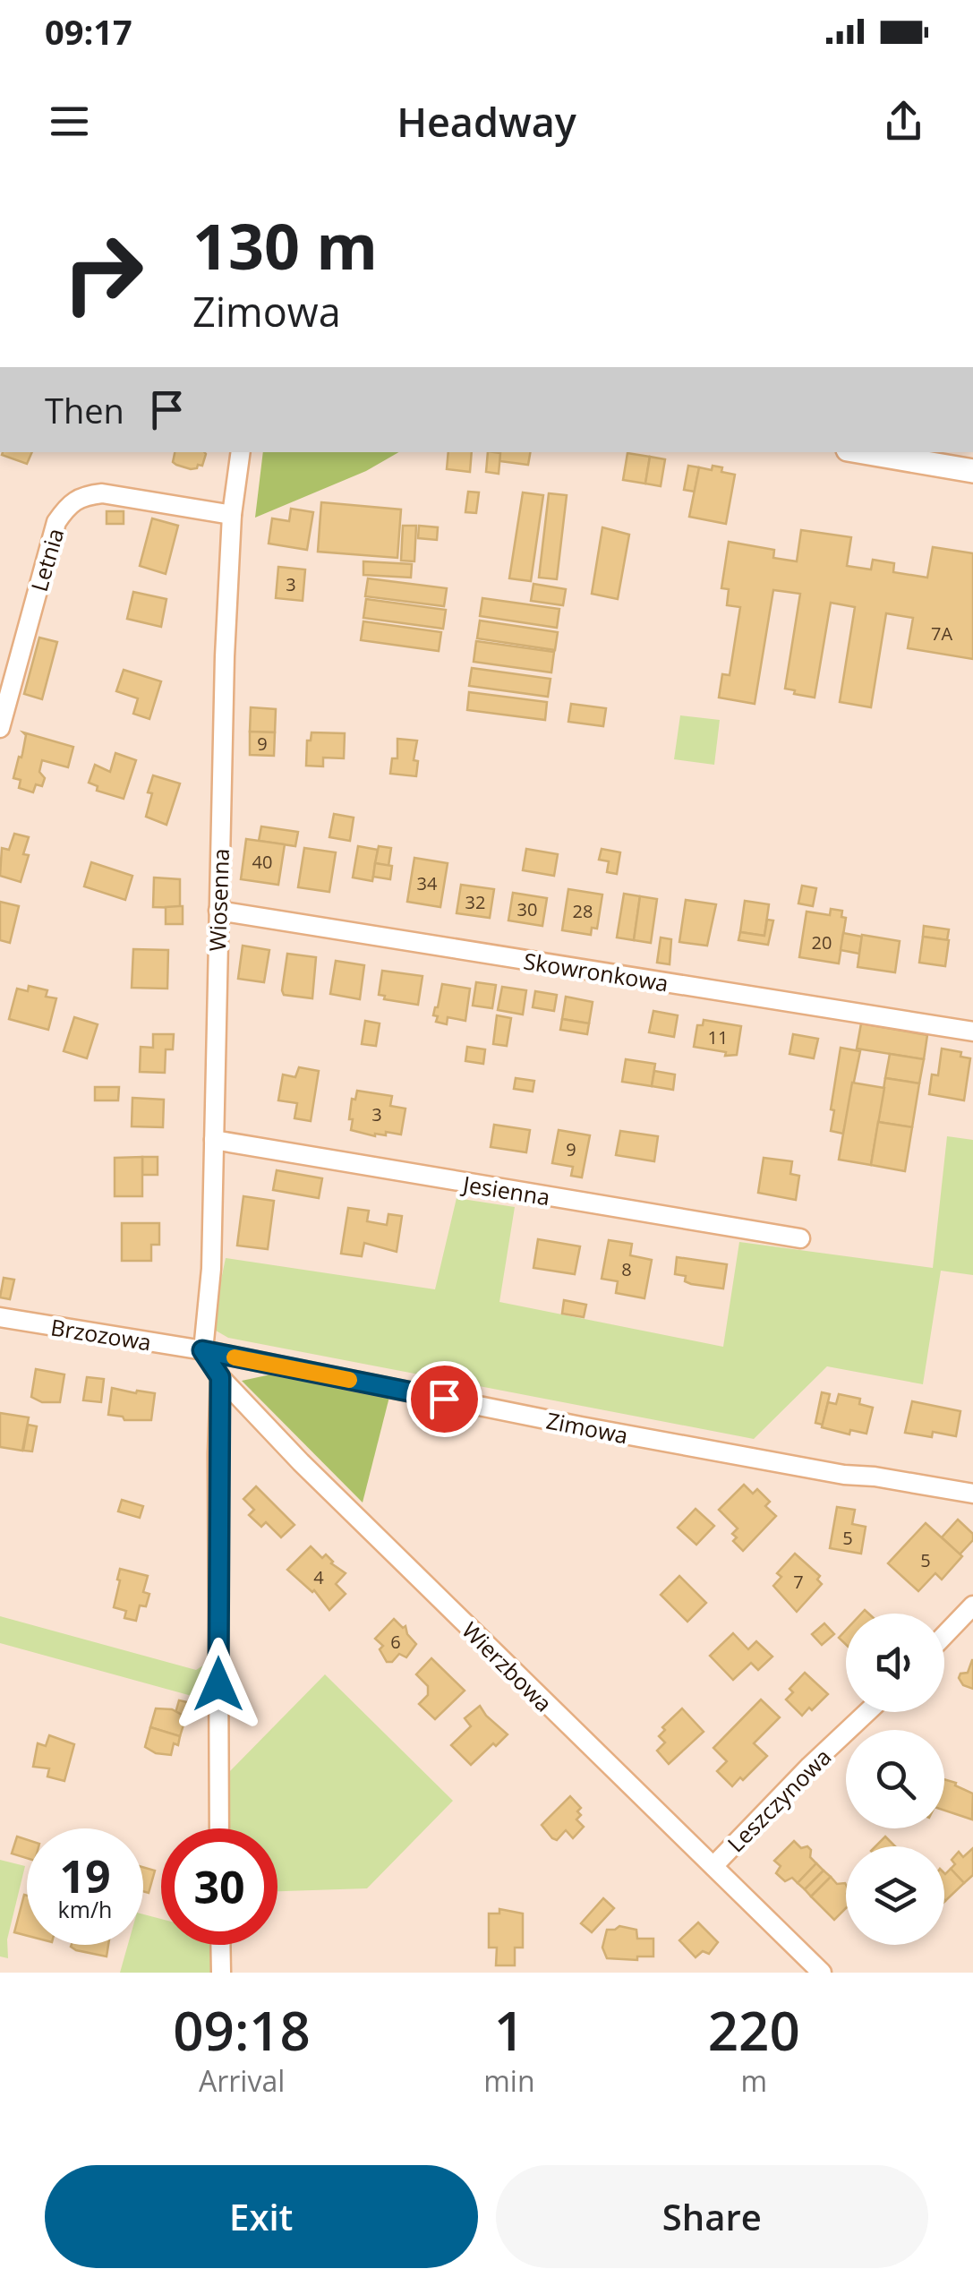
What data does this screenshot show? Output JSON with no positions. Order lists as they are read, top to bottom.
{
  "streets": {
    "street": [
      "Letnia",
      "Wiosenna",
      "Skowronkowa",
      "Jesienna",
      "Brzozowa",
      "Zimowa",
      "Wierzbowa",
      "Leszczynowa"
    ]
  },
  "crossings": [
    ["Letnia", "Wiosenna"],
    ["Wiosenna", "Skowronkowa"],
    ["Wiosenna", "Jesienna"],
    ["Wiosenna", "Brzozowa"],
    ["Wiosenna", "Zimowa"],
    ["Wiosenna", "Wierzbowa"],
    ["Brzozowa", "Zimowa"],
    ["Brzozowa", "Wierzbowa"],
    ["Zimowa", "Wierzbowa"],
    ["Wierzbowa", "Leszczynowa"]
  ],
  "house_numbers": [
    "3",
    "7A",
    "9",
    "40",
    "34",
    "32",
    "30",
    "28",
    "20",
    "11",
    "3",
    "9",
    "8",
    "5",
    "5",
    "4",
    "7",
    "6"
  ],
  "page": {
    "status": "09:17",
    "header": "Headway",
    "turn": ["130 m", "Zimowa"],
    "then": "Then",
    "speed": "19 km/h",
    "limit": "30",
    "eta": [
      "09:18",
      "Arrival",
      "1",
      "min",
      "220",
      "m"
    ],
    "buttons": ["Exit", "Share"]
  }
}
